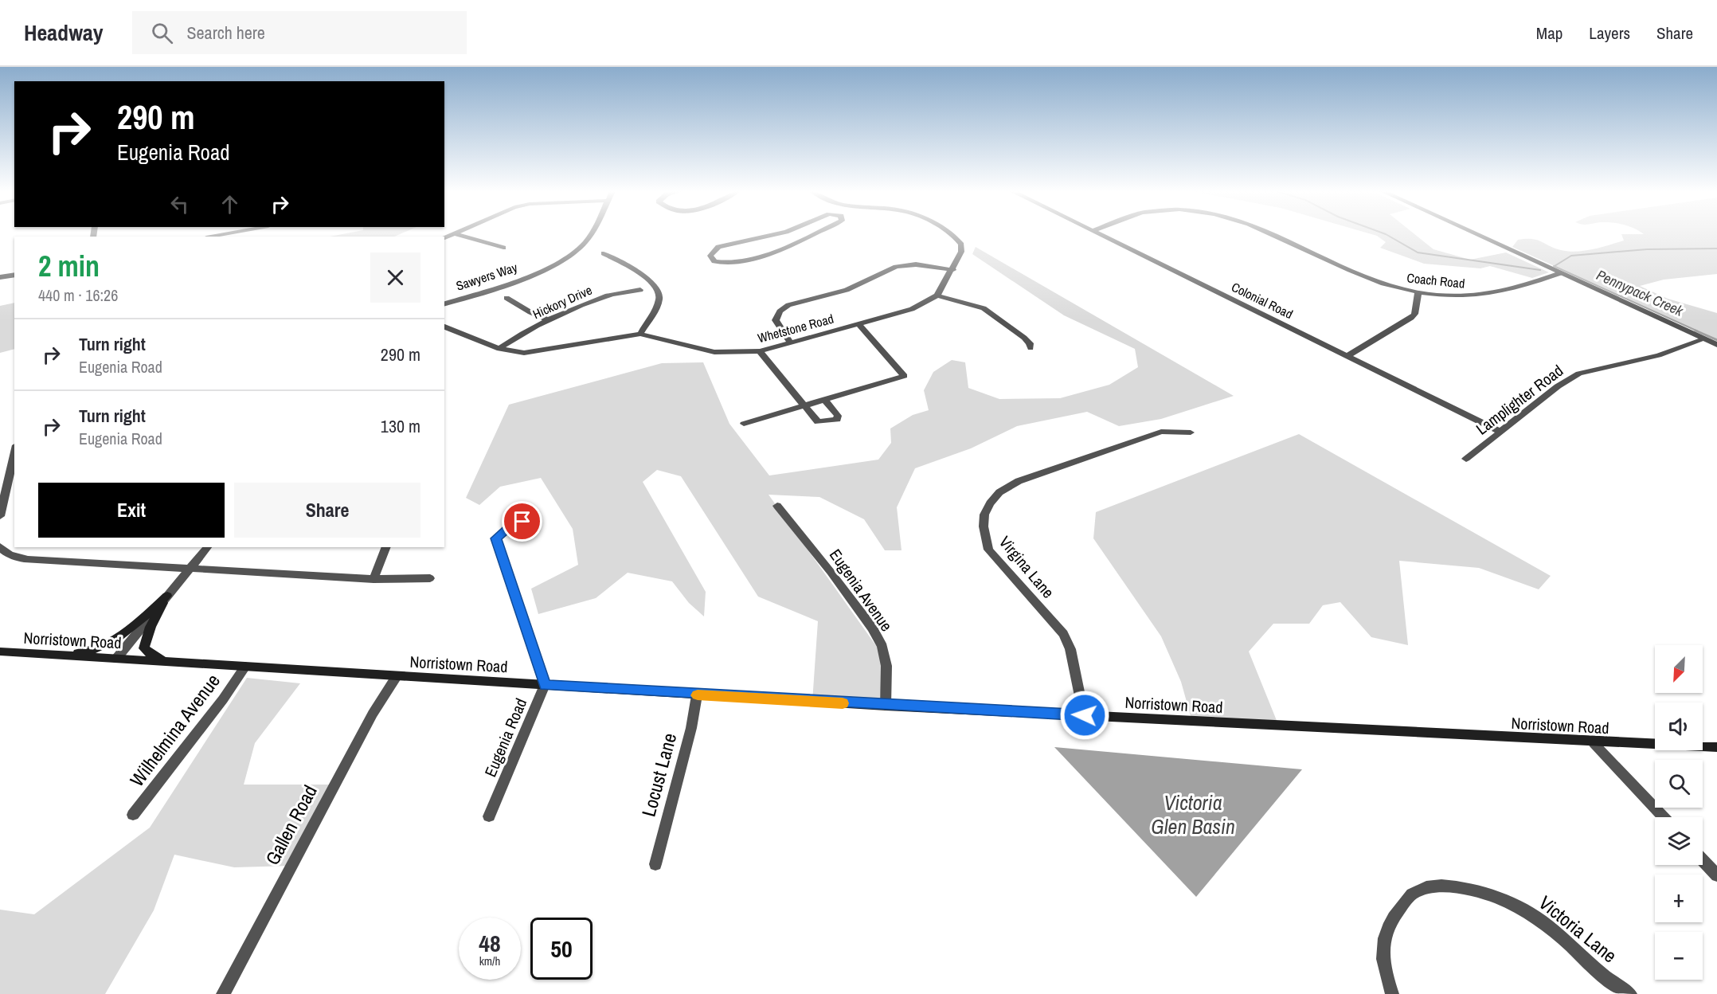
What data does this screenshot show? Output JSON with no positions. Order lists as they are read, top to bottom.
{
  "streets": {
    "main road": ["Norristown Road"],
    "street": [
      "Sawyers Way",
      "Coach Road",
      "Colonial Road",
      "Hickory Drive",
      "Whetstone Road",
      "Lamplighter Road",
      "Virgina Lane",
      "Eugenia Avenue",
      "Wilhelmina Avenue",
      "Eugenia Road",
      "Locust Lane",
      "Gallen Road",
      "Victoria Lane"
    ]
  },
  "crossings": [
    ["Colonial Road", "Lamplighter Road"],
    ["Hickory Drive", "Whetstone Road"],
    ["Virgina Lane", "Norristown Road"],
    ["Eugenia Avenue", "Norristown Road"],
    ["Norristown Road", "Wilhelmina Avenue"],
    ["Norristown Road", "Eugenia Road"],
    ["Norristown Road", "Locust Lane"],
    ["Norristown Road", "Gallen Road"]
  ],
  "water": ["Pennypack Creek", "Victoria Glen Basin"],
  "north": "bottom left",
  "page": {
    "header": "Headway",
    "search": "Search here",
    "nav": ["Map", "Layers", "Share"],
    "turn": ["290 m", "Eugenia Road"],
    "heading": ["2 min", "440 m · 16:26"],
    "list": [
      {
        "name": "Turn right",
        "note": "Eugenia Road",
        "value": "290 m"
      },
      {
        "name": "Turn right",
        "note": "Eugenia Road",
        "value": "130 m"
      }
    ],
    "buttons": ["Exit", "Share"],
    "map_buttons": ["+", "−"],
    "speed": "48 km/h",
    "limit": "50"
  }
}
